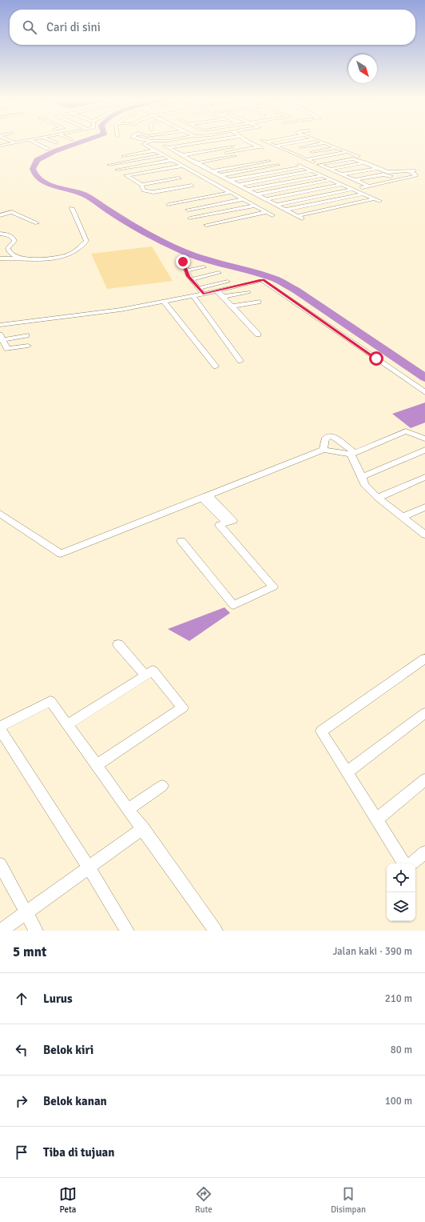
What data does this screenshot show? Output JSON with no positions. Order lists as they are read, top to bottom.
{
  "north": "bottom right",
  "page": {
    "search": "Cari di sini",
    "heading": ["5 mnt", "Jalan kaki · 390 m"],
    "list": [
      ["Lurus", "210 m"],
      ["Belok kiri", "80 m"],
      ["Belok kanan", "100 m"],
      "Tiba di tujuan"
    ],
    "nav": ["Peta", "Rute", "Disimpan"]
  }
}
